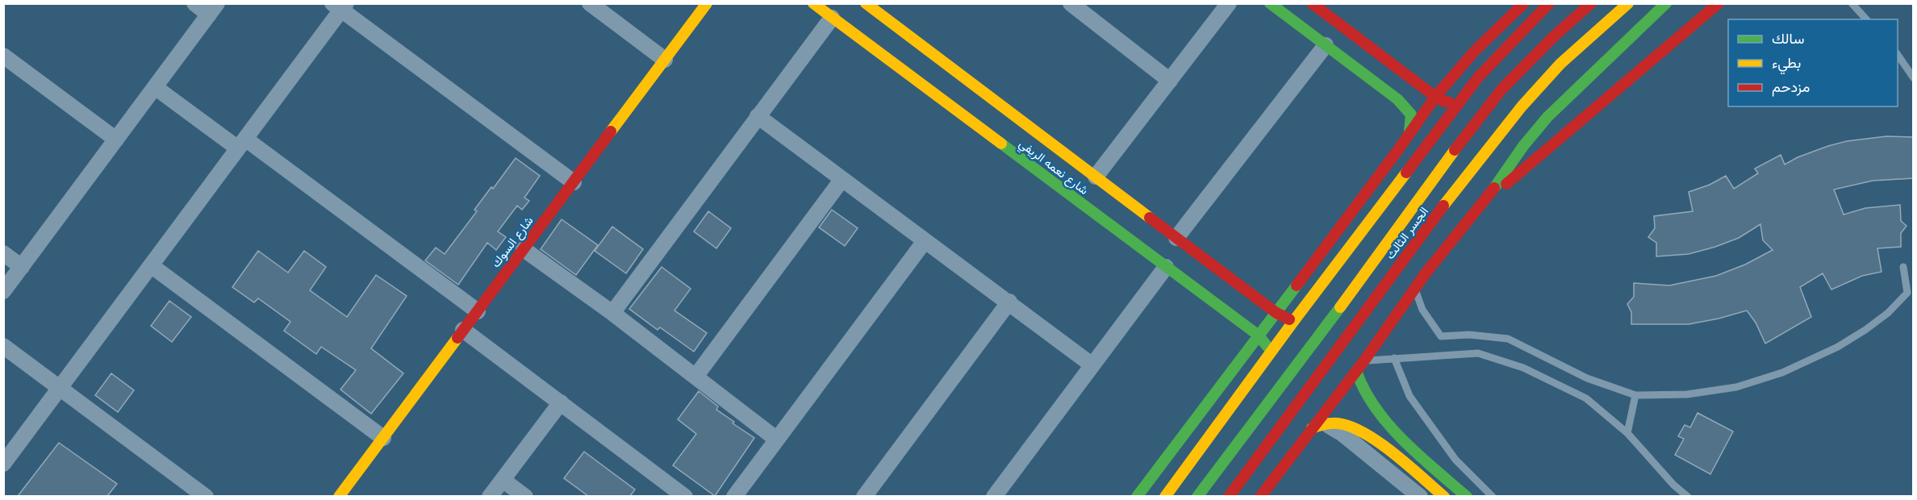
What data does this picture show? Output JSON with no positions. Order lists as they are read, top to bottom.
{
  "streets": {
    "street": ["شارع نعمه الريفي", "الجسر الثالث", "شارع السوك"]
  },
  "legend": ["سالك", "بطيء", "مزدحم"]
}
